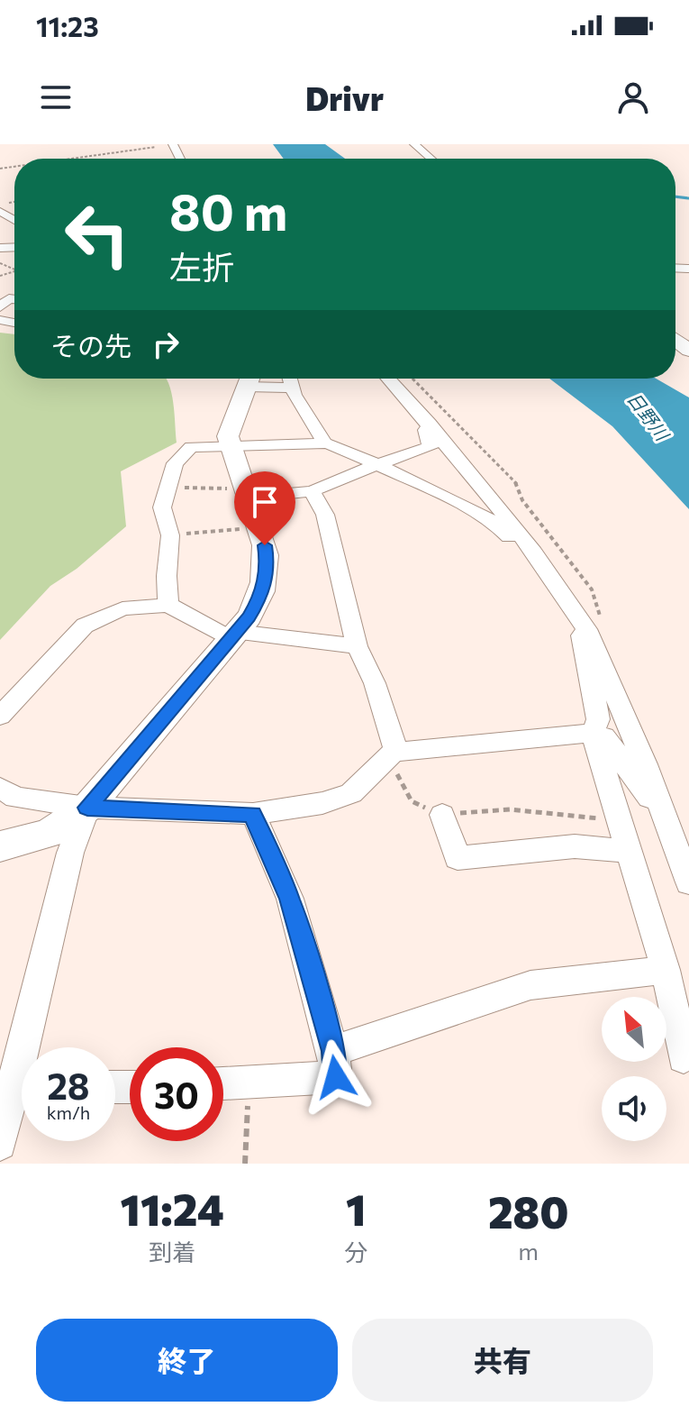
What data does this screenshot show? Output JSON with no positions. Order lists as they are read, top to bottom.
{
  "water": ["日野川"],
  "north": "top left",
  "page": {
    "status": "11:23",
    "header": "Drivr",
    "turn": ["80 m", "左折"],
    "then": "その先",
    "speed": "28 km/h",
    "limit": "30",
    "eta": [
      "11:24",
      "到着",
      "1",
      "分",
      "280",
      "m"
    ],
    "buttons": ["終了", "共有"]
  }
}
